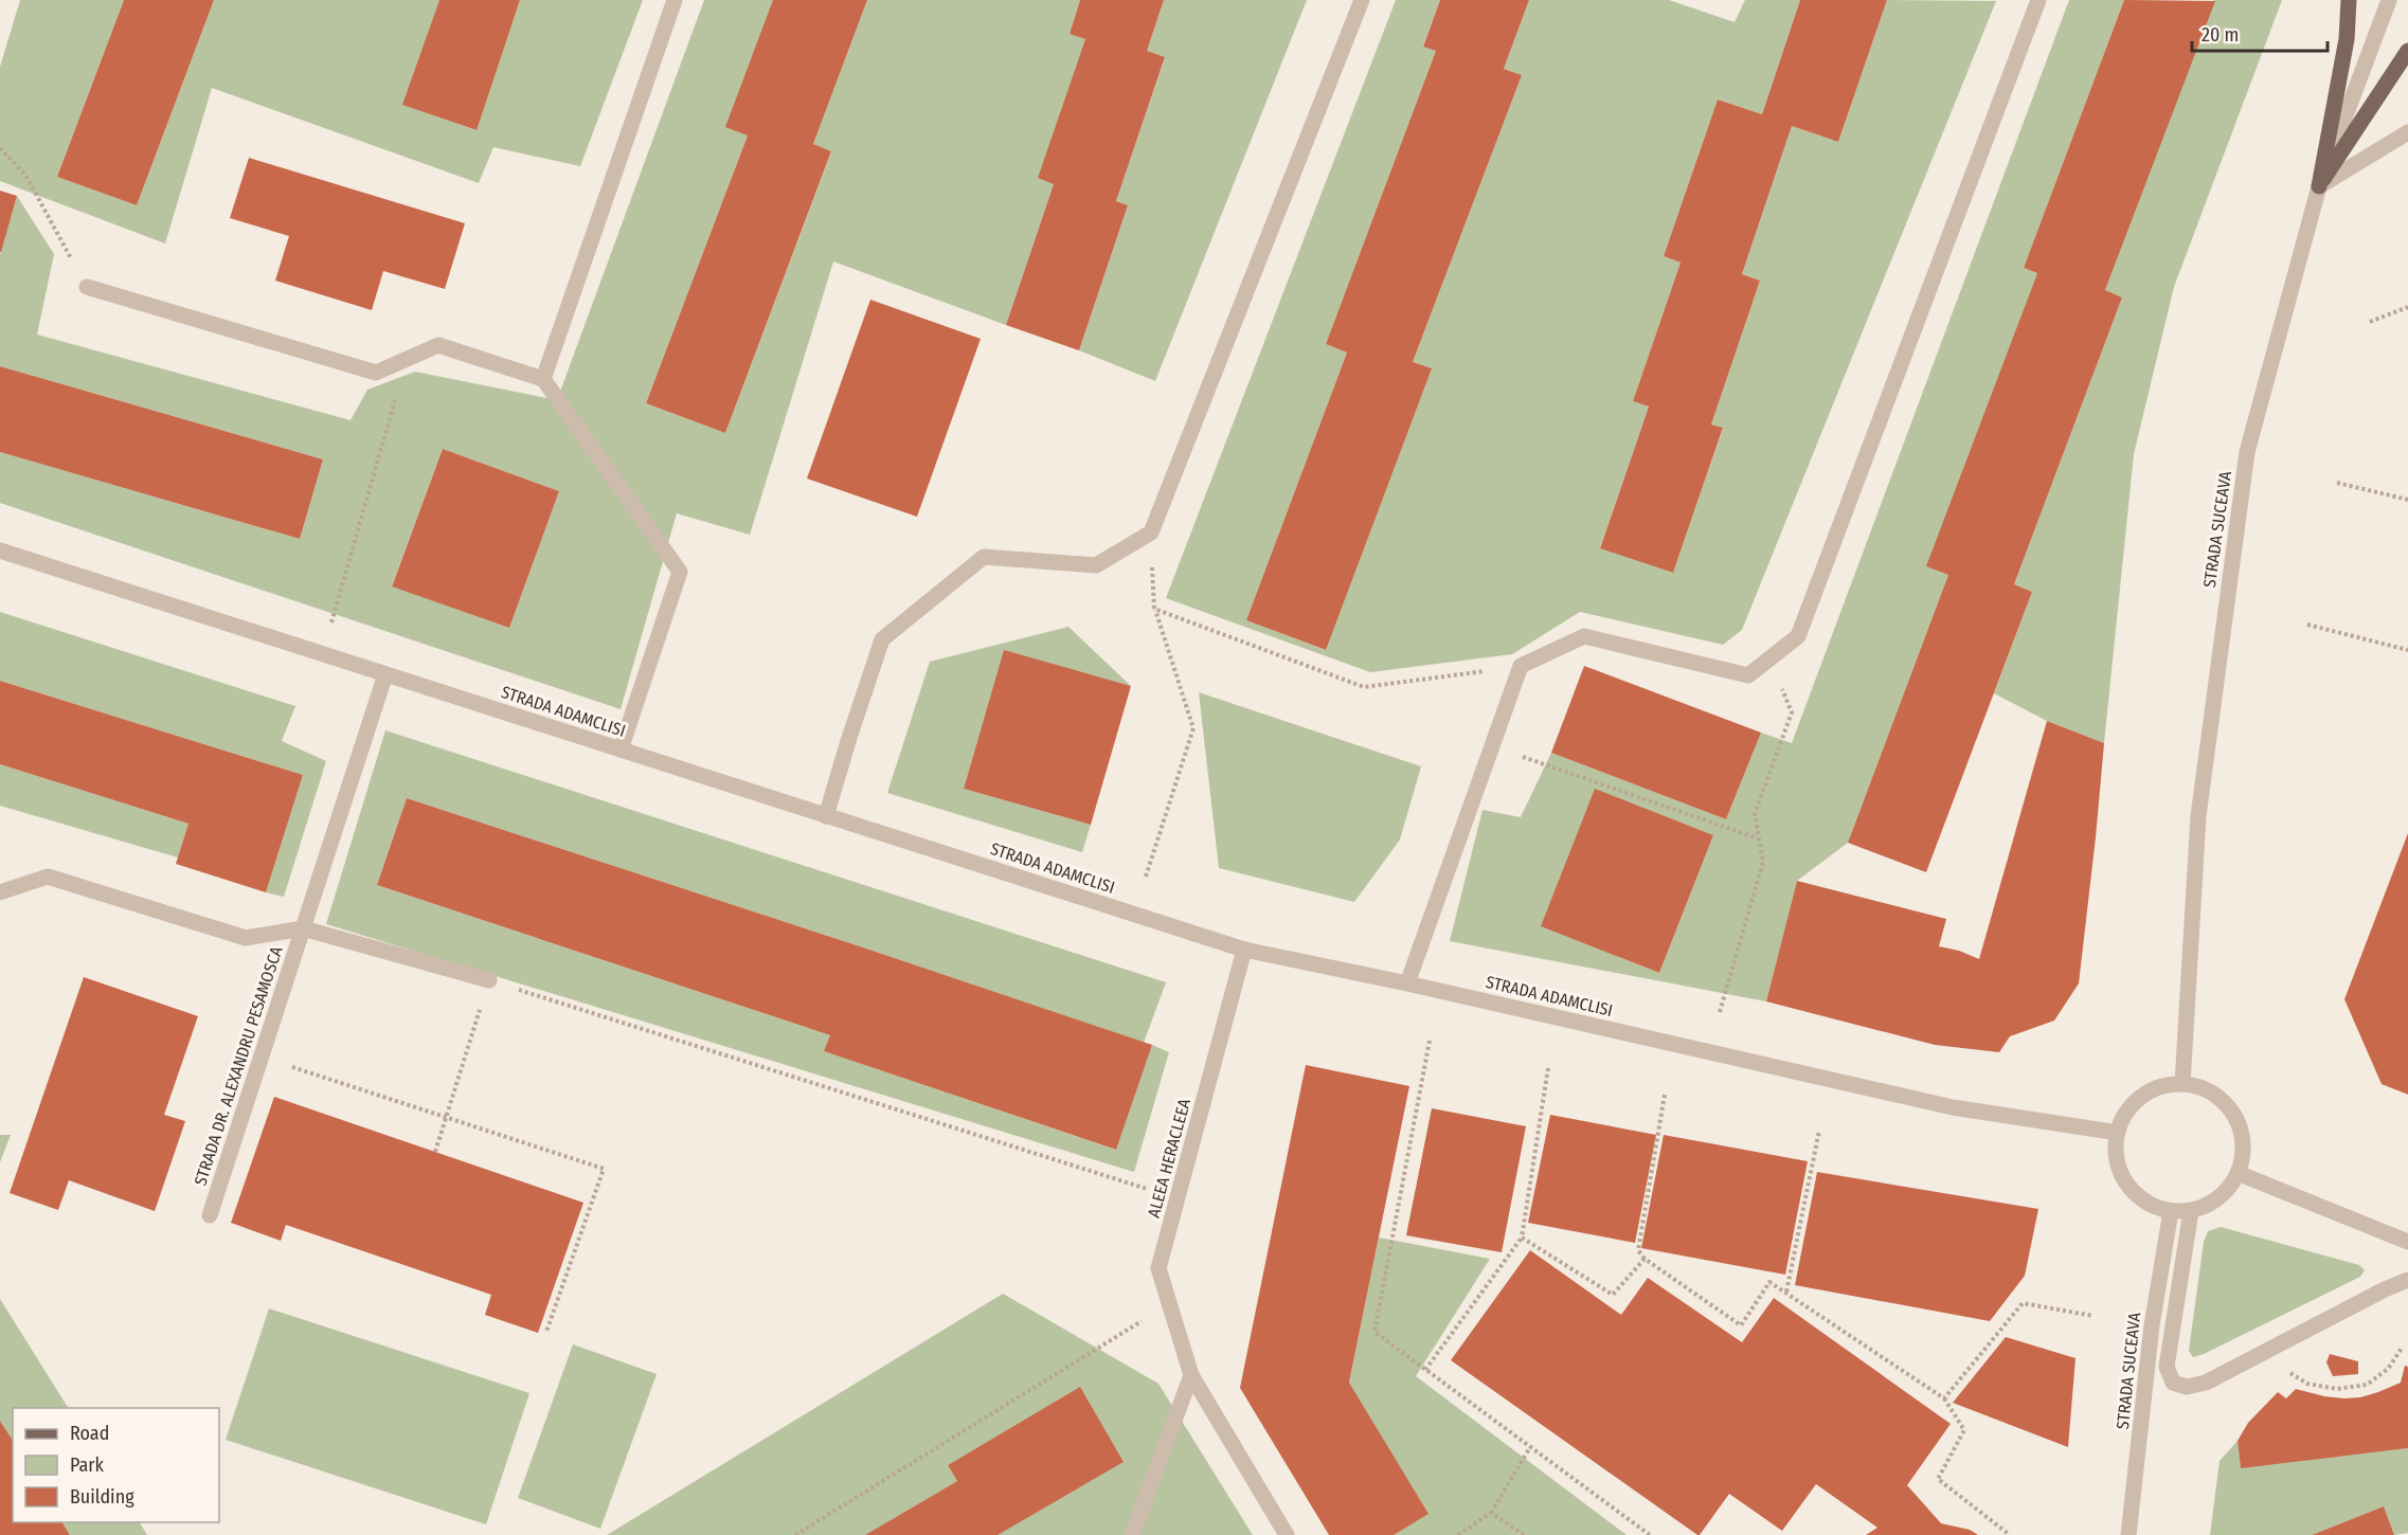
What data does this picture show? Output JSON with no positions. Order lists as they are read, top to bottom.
{
  "streets": {
    "street": [
      "STRADA SUCEAVA",
      "STRADA ADAMCLISI",
      "STRADA DR. ALEXANDRU PESAMOSCA",
      "ALEEA HERACLEEA"
    ]
  },
  "crossings": [
    ["STRADA SUCEAVA", "STRADA ADAMCLISI"],
    ["STRADA ADAMCLISI", "STRADA DR. ALEXANDRU PESAMOSCA"],
    ["STRADA ADAMCLISI", "ALEEA HERACLEEA"]
  ],
  "legend": ["Road", "Park", "Building"],
  "scale_bar": "20 m"
}
